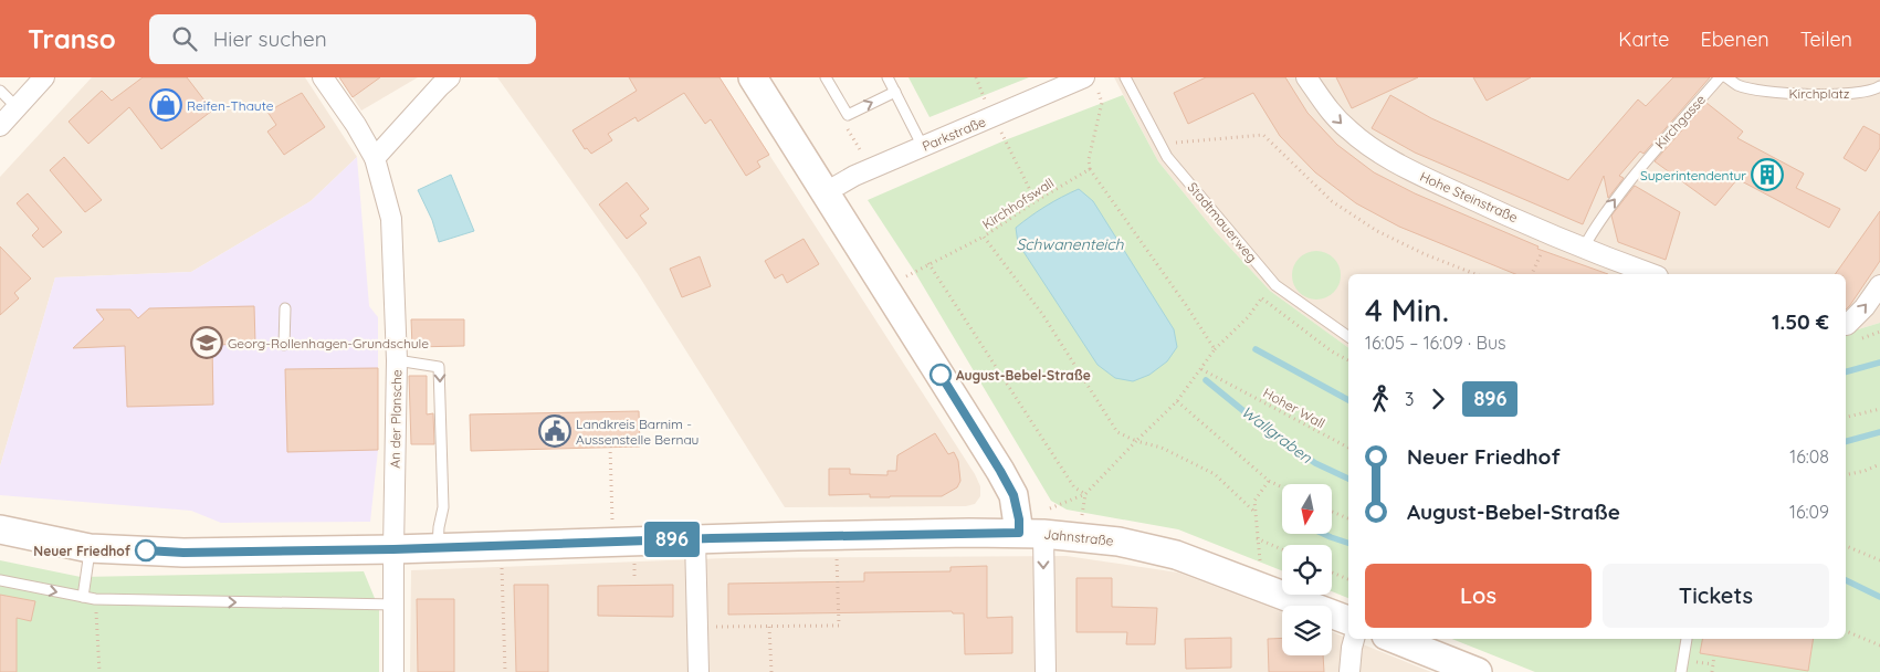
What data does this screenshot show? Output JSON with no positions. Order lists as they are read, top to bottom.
{
  "streets": {
    "main road": ["Jahnstraße"],
    "street": ["Parkstraße", "Hohe Steinstraße", "An der Plansche"],
    "lane": ["Kirchplatz", "Kirchgasse", "Stadtmauerweg"],
    "path": ["Kirchhofswall", "Hoher Wall"]
  },
  "crossings": [
    ["Kirchgasse", "Hohe Steinstraße"],
    ["An der Plansche", "Jahnstraße"]
  ],
  "one_way": ["Kirchgasse", "Hohe Steinstraße"],
  "water": ["Schwanenteich", "Wallgraben"],
  "places": {
    "shop": ["Reifen-Thaute"],
    "building": ["Superintendentur"],
    "school or university": ["Georg-Rollenhagen-Grundschule"],
    "other": ["August-Bebel-Straße", "Neuer Friedhof"],
    "public building": ["Landkreis Barnim - Aussenstelle Bernau"]
  },
  "lines": ["bus line 896"],
  "north": "bottom",
  "page": {
    "header": "Transo",
    "search": "Hier suchen",
    "nav": ["Karte", "Ebenen", "Teilen"],
    "on_map": "896",
    "heading": ["4 Min.", "16:05 – 16:09 · Bus", "1.50 €"],
    "legs": ["3", "896"],
    "list": [
      {
        "name": "Neuer Friedhof",
        "value": "16:08"
      },
      {
        "name": "August-Bebel-Straße",
        "value": "16:09"
      }
    ],
    "buttons": ["Los", "Tickets"]
  }
}
